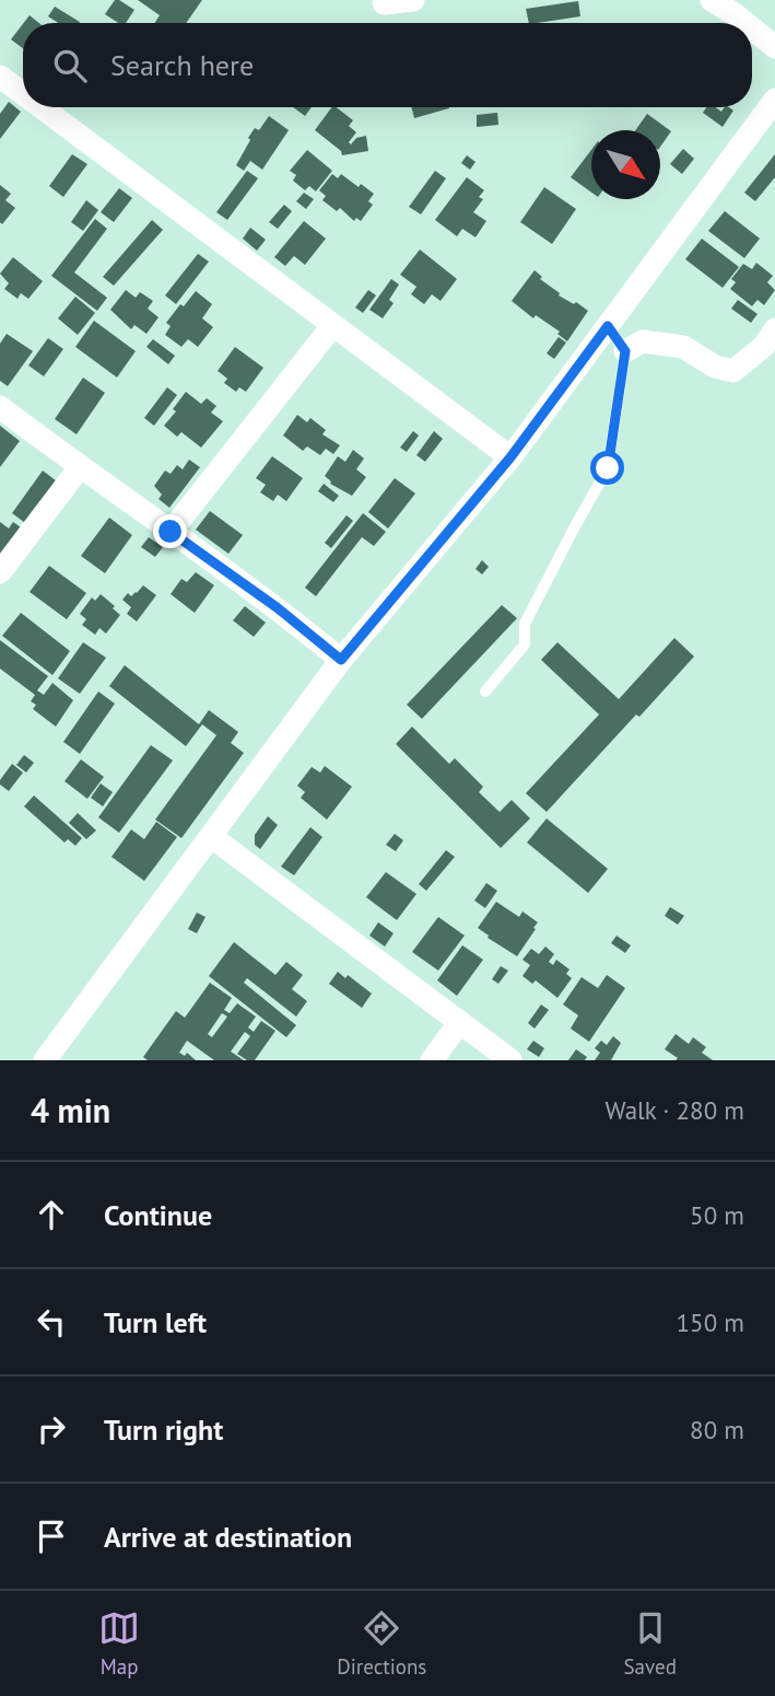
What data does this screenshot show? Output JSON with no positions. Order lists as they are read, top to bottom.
{
  "north": "bottom right",
  "page": {
    "search": "Search here",
    "heading": ["4 min", "Walk · 280 m"],
    "list": [
      ["Continue", "50 m"],
      ["Turn left", "150 m"],
      ["Turn right", "80 m"],
      "Arrive at destination"
    ],
    "nav": ["Map", "Directions", "Saved"]
  }
}
